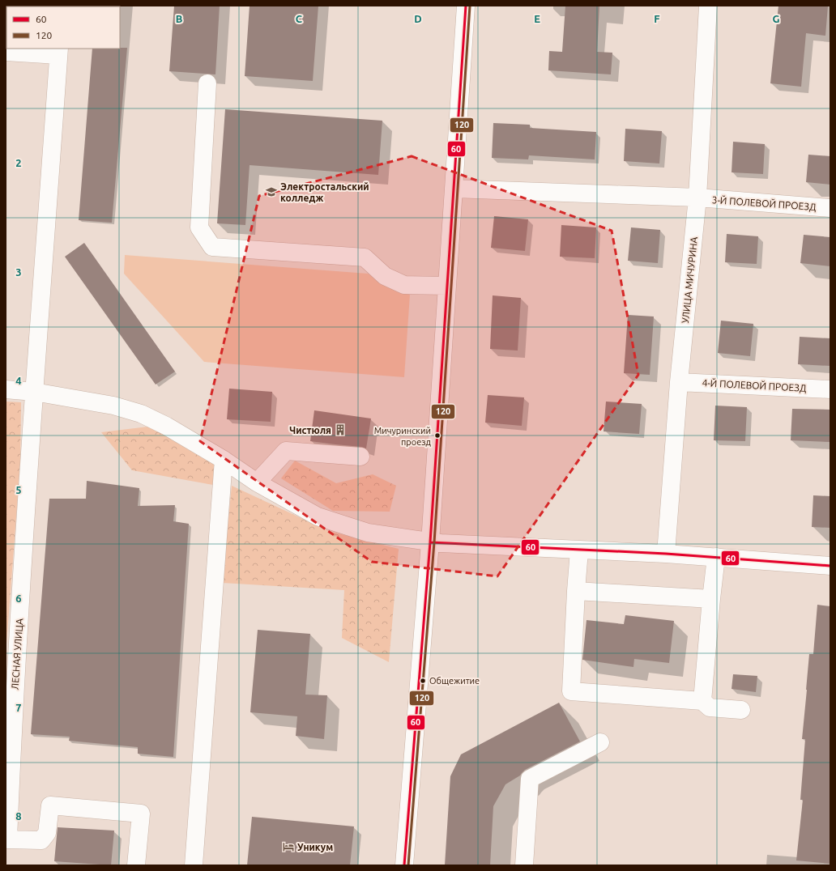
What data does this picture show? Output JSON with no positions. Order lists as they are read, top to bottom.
{
  "streets": {
    "street": [
      "3-Й ПОЛЕВОЙ ПРОЕЗД",
      "УЛИЦА МИЧУРИНА",
      "4-Й ПОЛЕВОЙ ПРОЕЗД",
      "ЛЕСНАЯ УЛИЦА"
    ]
  },
  "crossings": [
    ["3-Й ПОЛЕВОЙ ПРОЕЗД", "УЛИЦА МИЧУРИНА"],
    ["УЛИЦА МИЧУРИНА", "4-Й ПОЛЕВОЙ ПРОЕЗД"]
  ],
  "places": {
    "school or university": ["Электростальский колледж"],
    "building": ["Чистюля"],
    "other": ["Мичуринский проезд", "Общежитие"],
    "hotel": ["Уникум"]
  },
  "lines": ["transit line 60", "transit line 120"],
  "legend": ["60", "120"],
  "grid": {
    "columns": [
      "B",
      "C",
      "D",
      "E",
      "F",
      "G"
    ],
    "rows": [
      "2",
      "3",
      "4",
      "5",
      "6",
      "7",
      "8"
    ]
  }
}
